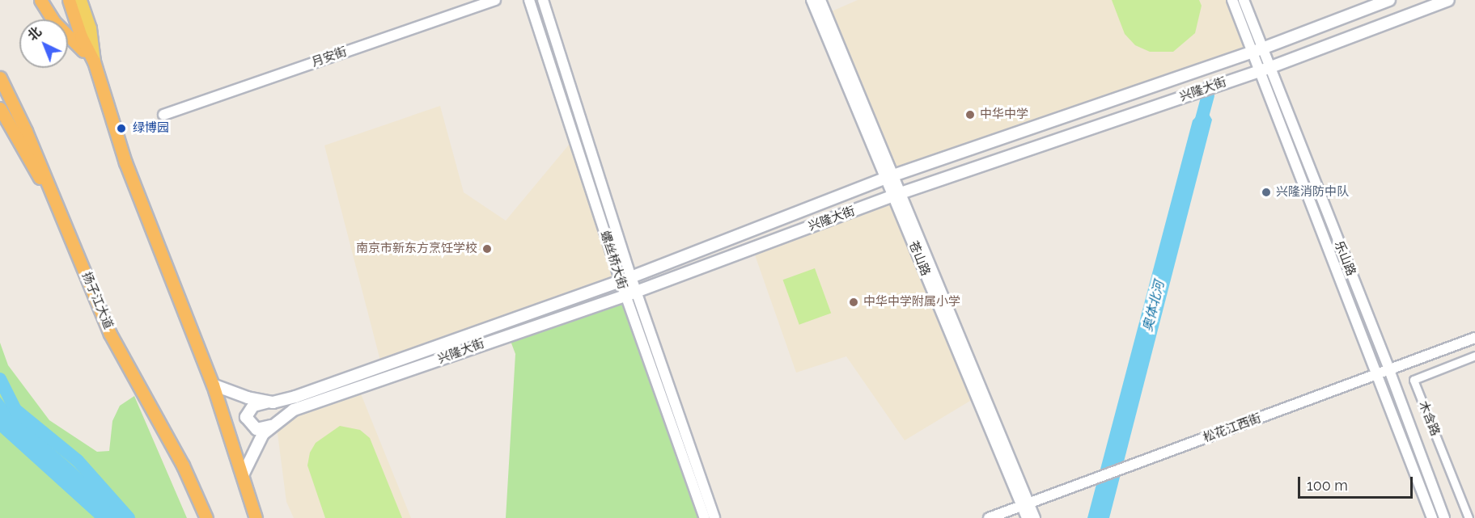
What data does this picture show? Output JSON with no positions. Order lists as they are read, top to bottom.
{
  "streets": {
    "highway": ["扬子江大道"],
    "main road": ["兴隆大街"],
    "street": [
      "月安街",
      "苍山路",
      "乐山路",
      "螺丝桥大街",
      "木含路",
      "松花江西街"
    ]
  },
  "crossings": [
    ["兴隆大街", "苍山路"],
    ["兴隆大街", "乐山路"],
    ["兴隆大街", "螺丝桥大街"],
    ["苍山路", "松花江西街"],
    ["乐山路", "松花江西街"]
  ],
  "water": ["奥体北河"],
  "places": [
    "中华中学",
    "绿博园",
    "兴隆消防中队",
    "南京市新东方烹饪学校",
    "中华中学附属小学"
  ],
  "scale_bar": "100 m",
  "north": "top left"
}
